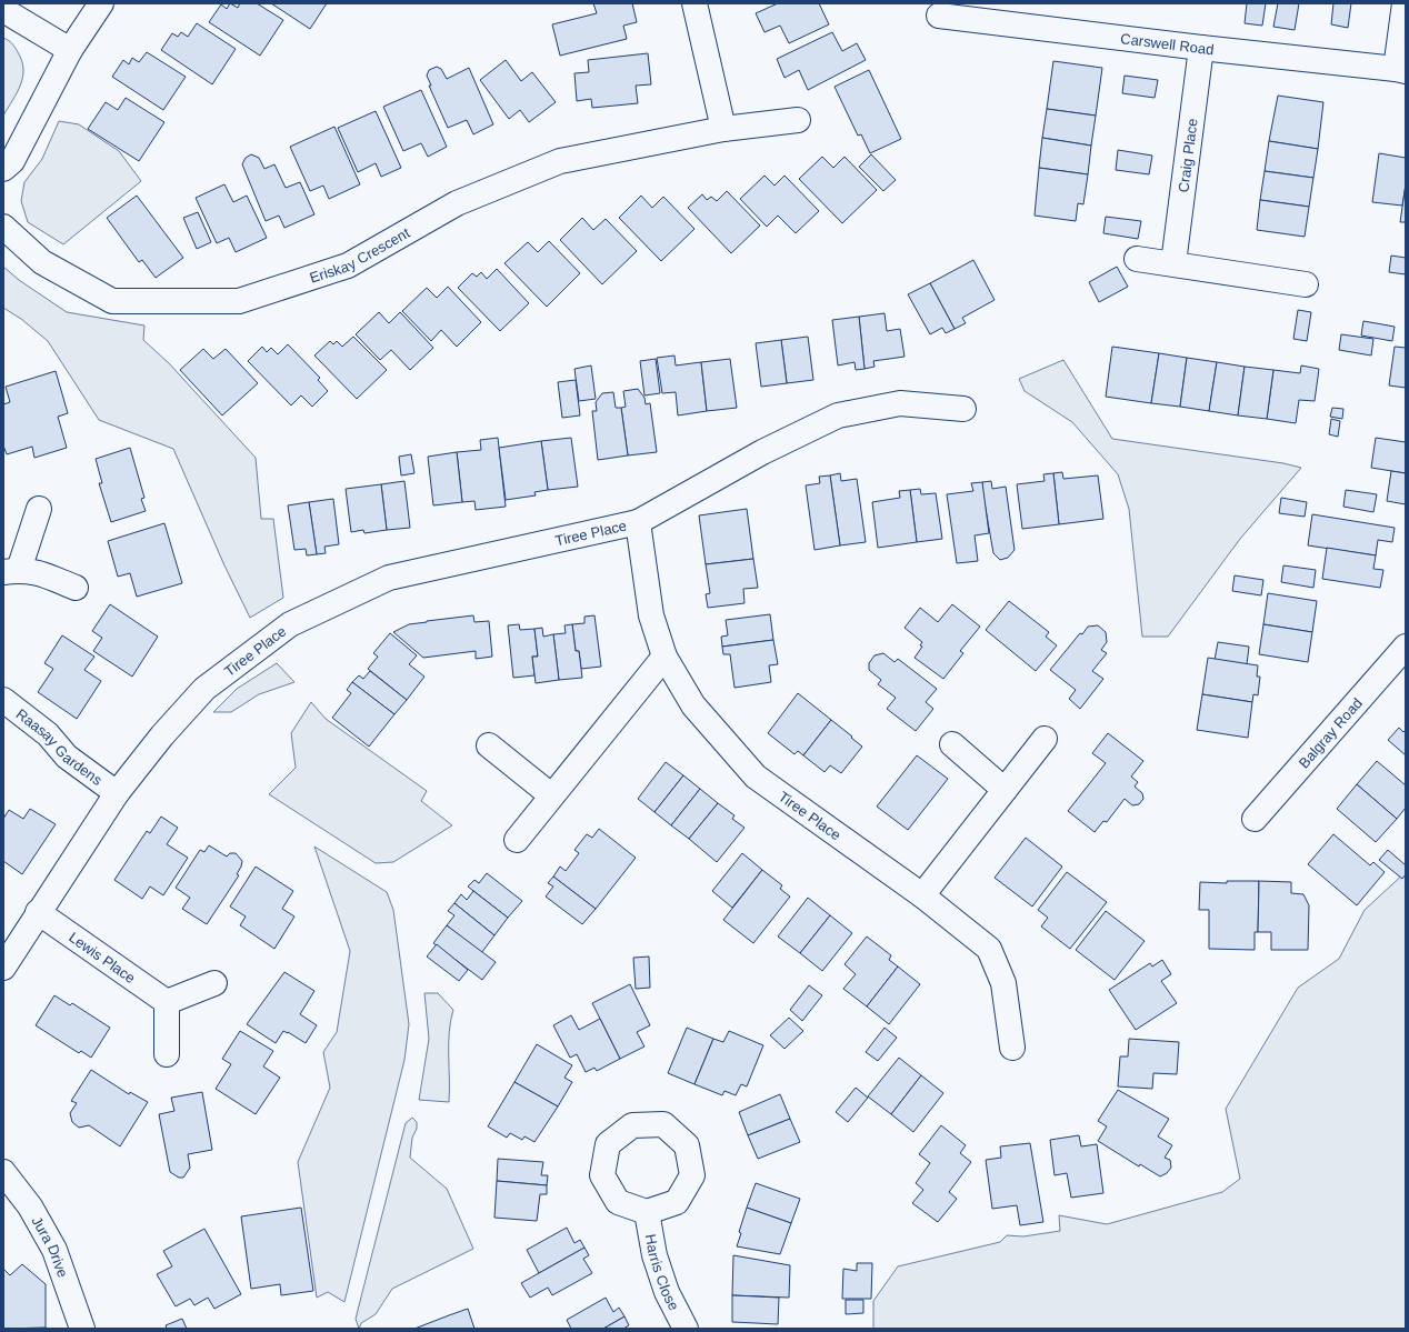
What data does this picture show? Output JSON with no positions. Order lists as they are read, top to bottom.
{
  "streets": {
    "street": [
      "Carswell Road",
      "Craig Place",
      "Eriskay Crescent",
      "Tiree Place",
      "Balgray Road",
      "Raasay Gardens",
      "Lewis Place",
      "Jura Drive",
      "Harris Close"
    ]
  },
  "crossings": [
    ["Carswell Road", "Craig Place"],
    ["Tiree Place", "Raasay Gardens"],
    ["Tiree Place", "Lewis Place"]
  ]
}
